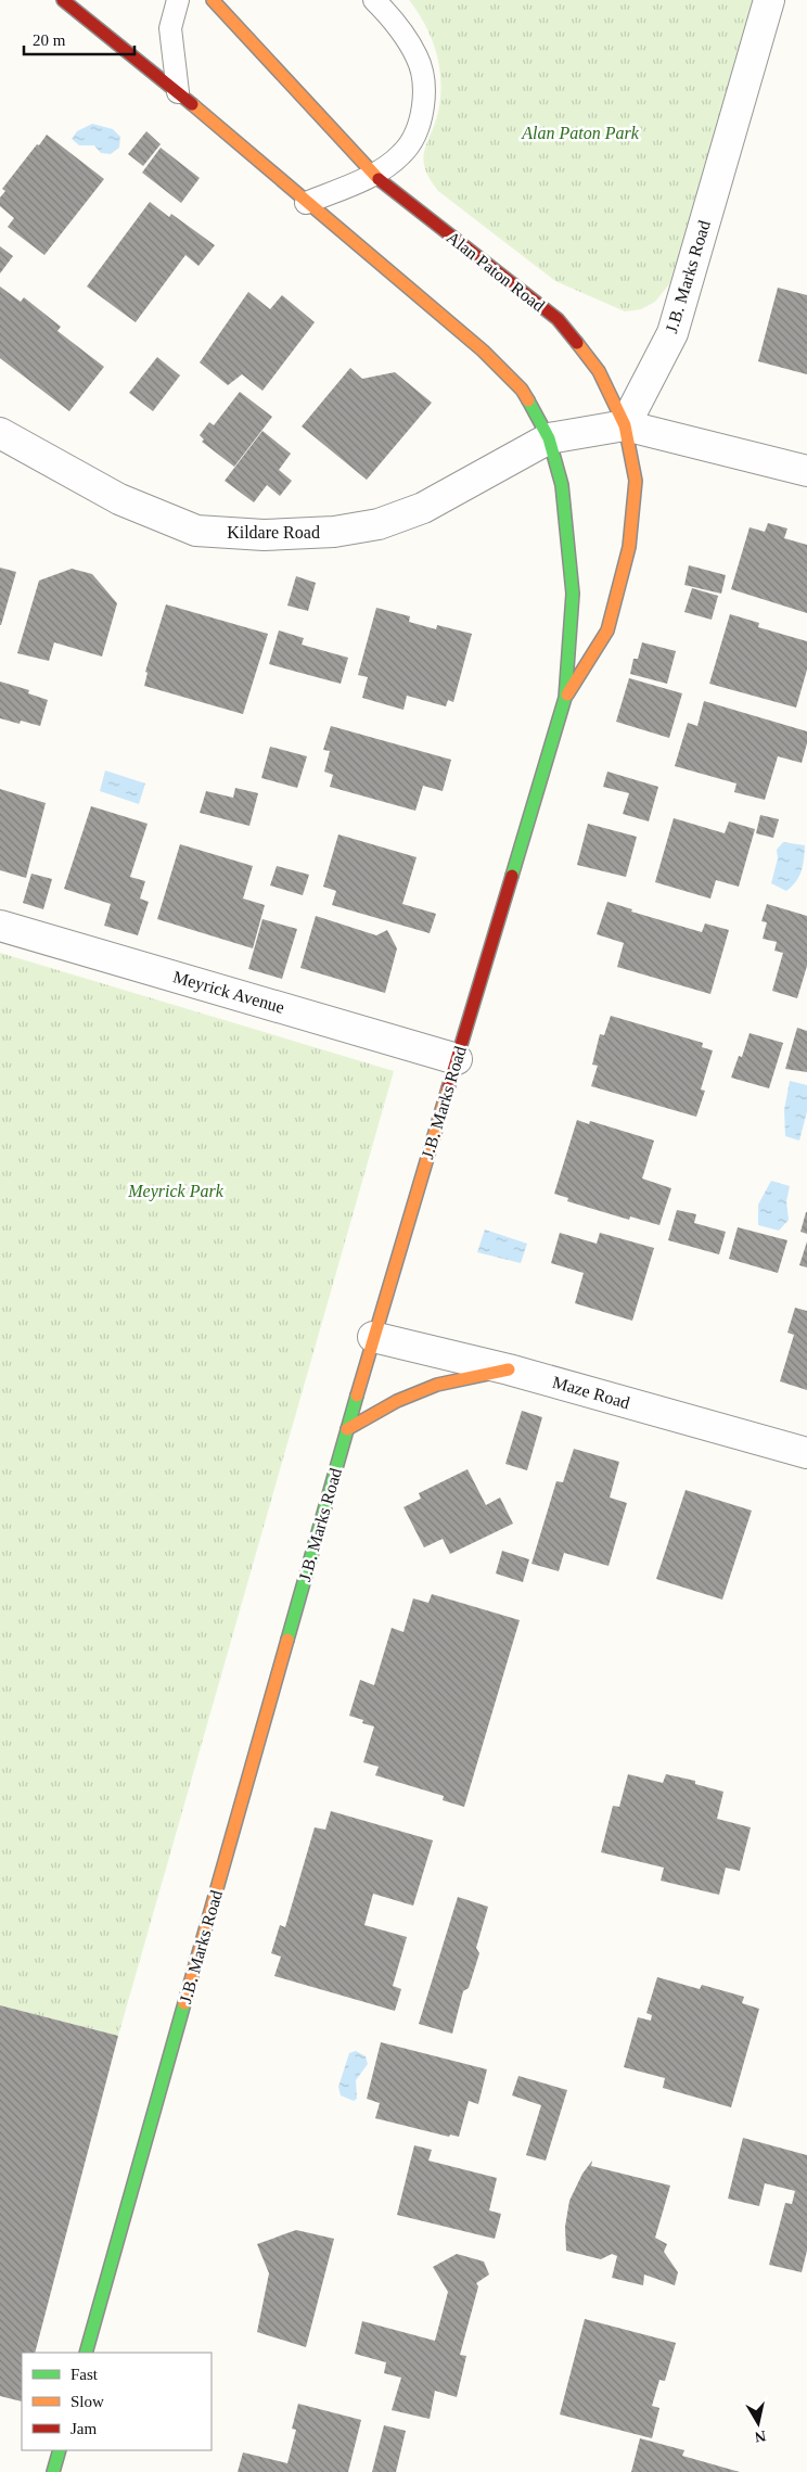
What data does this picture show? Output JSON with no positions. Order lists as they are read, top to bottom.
{
  "streets": {
    "street": [
      "Alan Paton Road",
      "J.B. Marks Road",
      "Kildare Road",
      "Meyrick Avenue",
      "Maze Road"
    ]
  },
  "crossings": [
    ["Alan Paton Road", "J.B. Marks Road"],
    ["Alan Paton Road", "Kildare Road"],
    ["J.B. Marks Road", "Kildare Road"],
    ["J.B. Marks Road", "Meyrick Avenue"],
    ["J.B. Marks Road", "Maze Road"]
  ],
  "parks": ["Alan Paton Park", "Meyrick Park"],
  "legend": ["Fast", "Slow", "Jam"],
  "scale_bar": "20 m",
  "north": "bottom"
}
